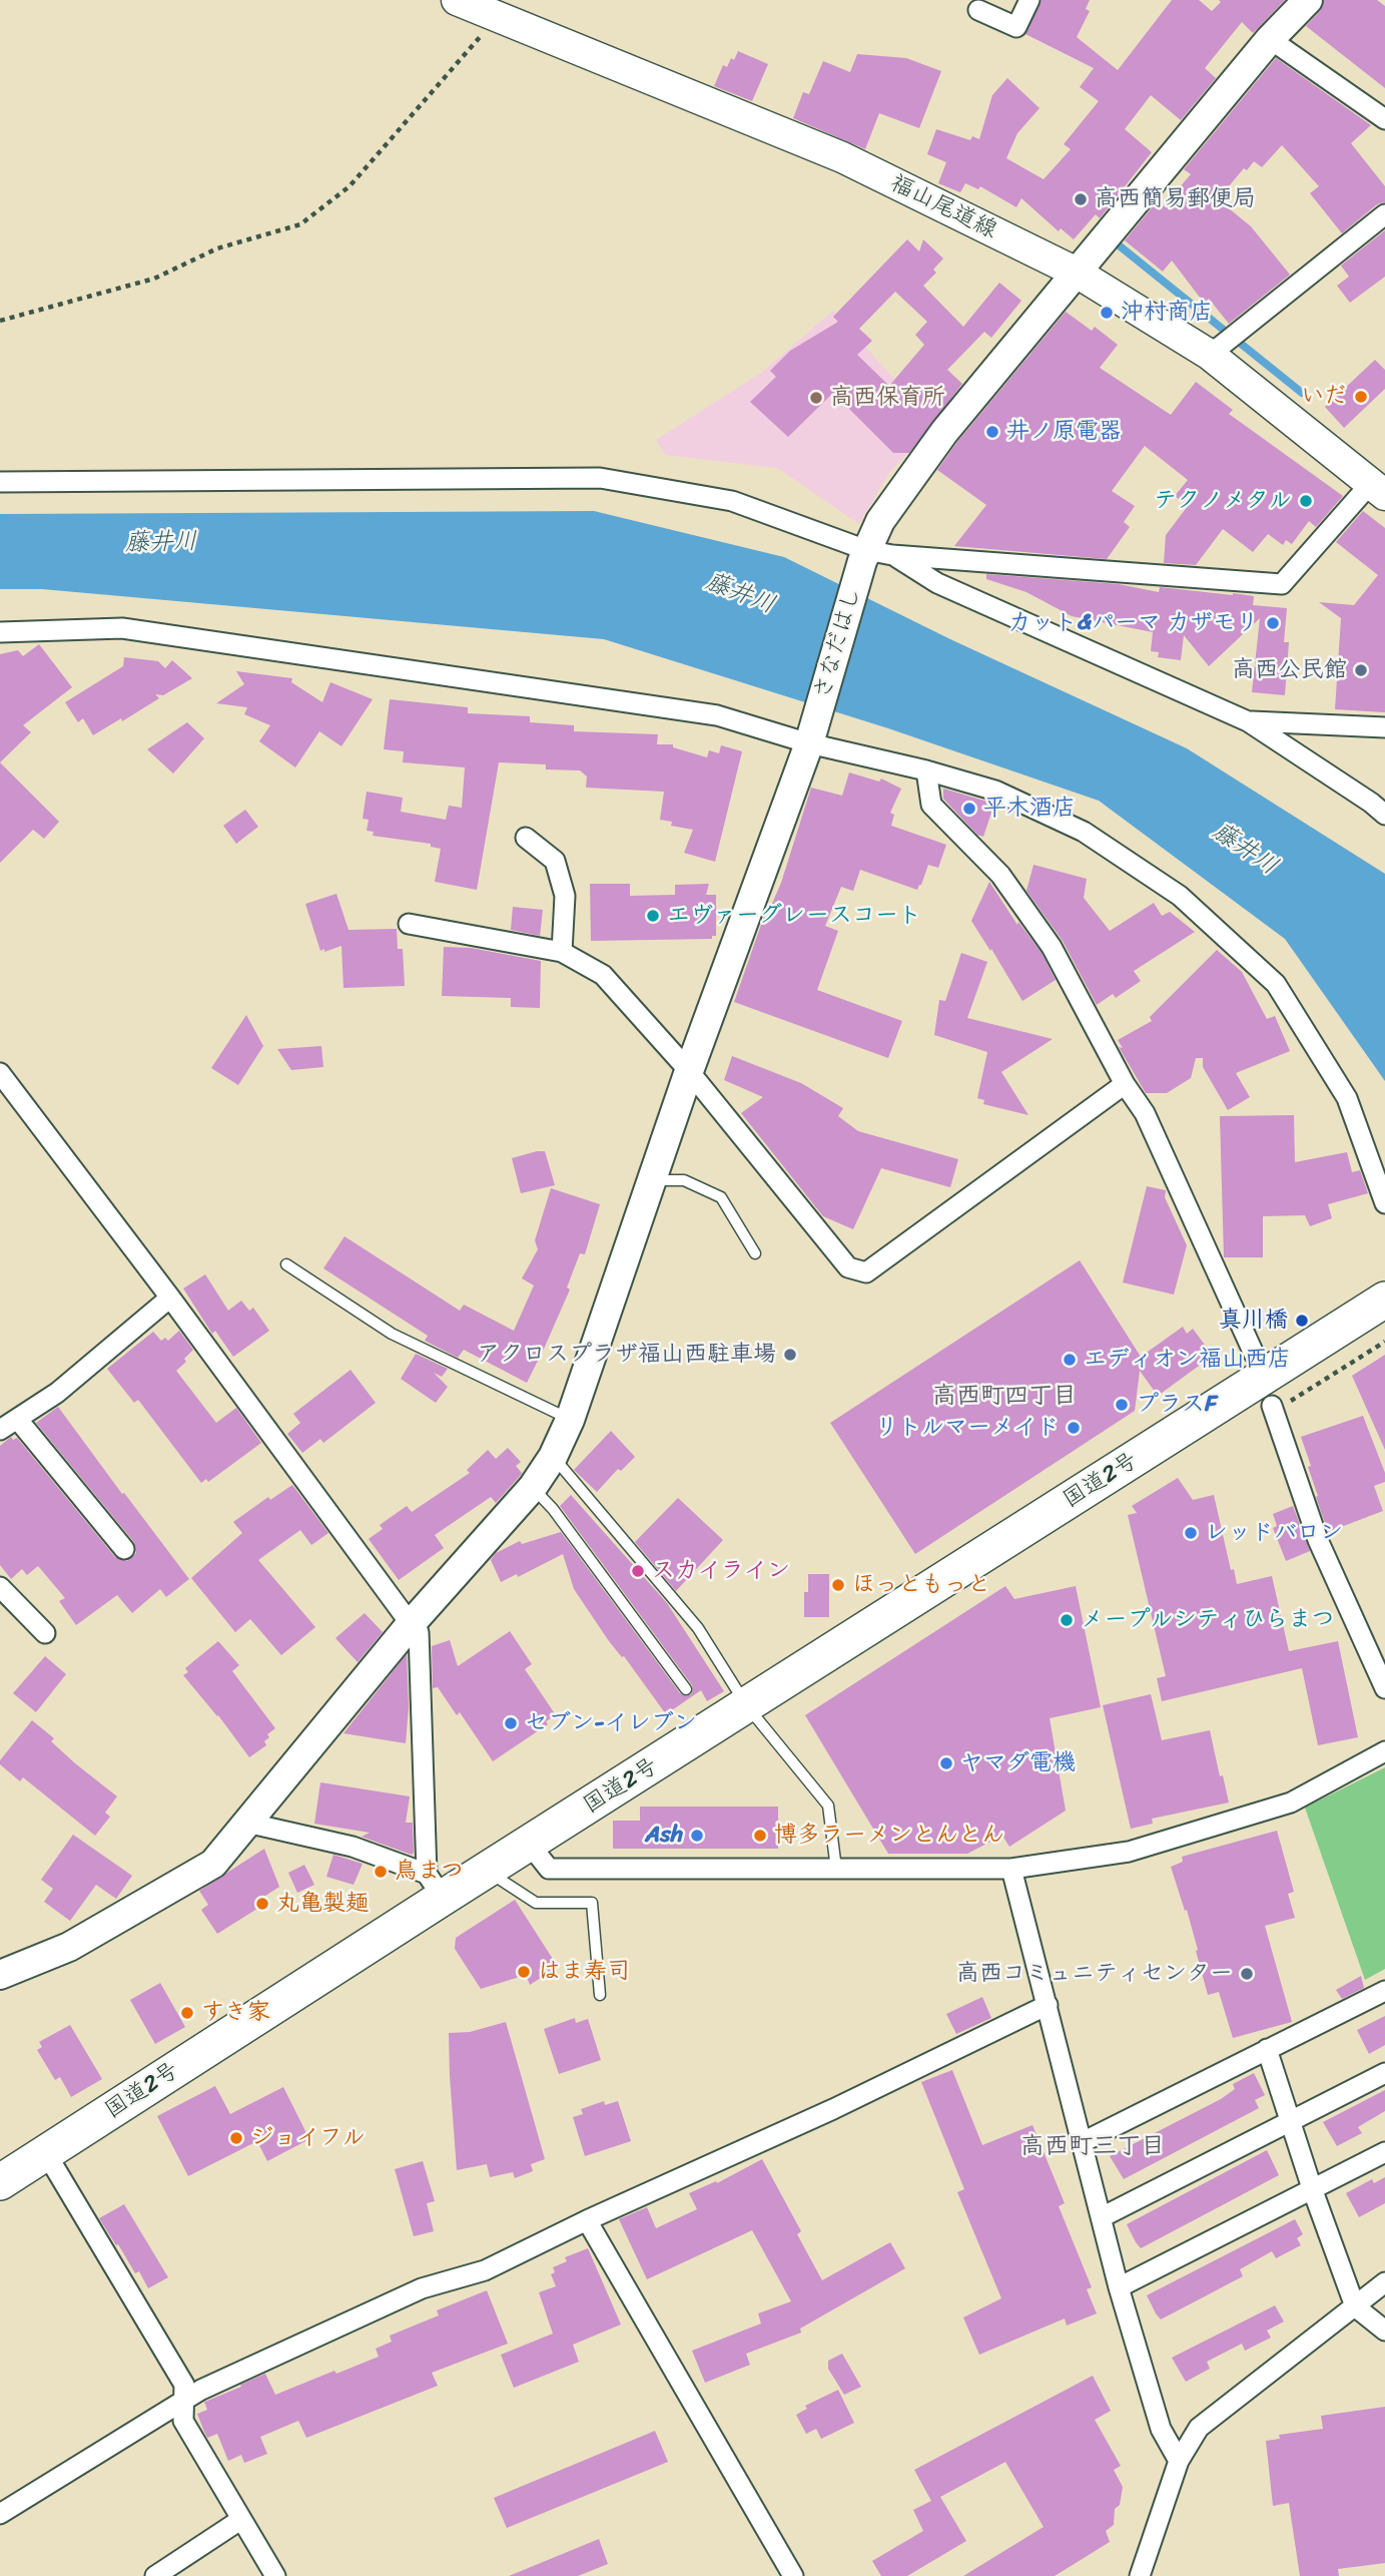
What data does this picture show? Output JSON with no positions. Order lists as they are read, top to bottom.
{
  "streets": {
    "highway": ["国道2号"],
    "main road": ["福山尾道線"],
    "street": ["さなだはし"]
  },
  "crossings": [
    ["福山尾道線", "さなだはし"]
  ],
  "districts": ["高西町四丁目", "高西町三丁目"],
  "water": ["藤井川"],
  "places": [
    "高西簡易郵便局",
    "沖村商店",
    "いだ",
    "高西保育所",
    "井ノ原電器",
    "テクノメタル",
    "カット&パーマ カザモリ",
    "高西公民館",
    "平木酒店",
    "エヴァーグレースコート",
    "真川橋",
    "アクロスプラザ福山西駐車場",
    "エディオン福山西店",
    "プラスF",
    "リトルマーメイド",
    "レッドバロン",
    "スカイライン",
    "ほっともっと",
    "メープルシティひらまつ",
    "セブン-イレブン",
    "ヤマダ電機",
    "Ash",
    "博多ラーメンとんとん",
    "鳥まつ",
    "丸亀製麺",
    "はま寿司",
    "高西コミュニティセンター",
    "すき家",
    "ジョイフル"
  ]
}
